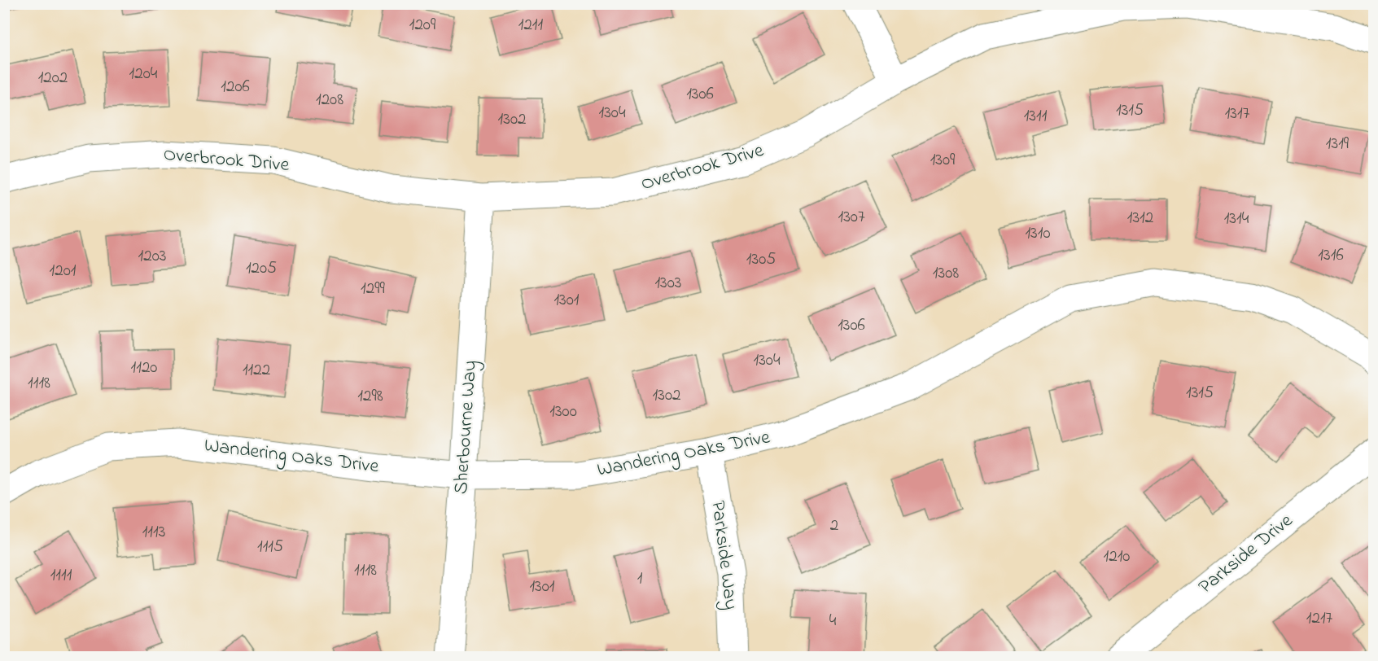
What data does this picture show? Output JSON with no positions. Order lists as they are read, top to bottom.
{
  "streets": {
    "street": [
      "Overbrook Drive",
      "Sherbourne Way",
      "Wandering Oaks Drive",
      "Parkside Drive",
      "Parkside Way"
    ]
  },
  "crossings": [
    ["Overbrook Drive", "Sherbourne Way"],
    ["Sherbourne Way", "Wandering Oaks Drive"],
    ["Wandering Oaks Drive", "Parkside Way"]
  ],
  "house_numbers": [
    "1209",
    "1211",
    "1204",
    "1202",
    "1206",
    "1306",
    "1208",
    "1315",
    "1304",
    "1317",
    "1311",
    "1302",
    "1319",
    "1309",
    "1307",
    "1312",
    "1314",
    "1310",
    "1316",
    "1203",
    "1305",
    "1205",
    "1201",
    "1308",
    "1303",
    "1299",
    "1301",
    "1306",
    "1304",
    "1120",
    "1122",
    "1118",
    "1315",
    "1302",
    "1298",
    "1300",
    "2",
    "1113",
    "1115",
    "1210",
    "1118",
    "1111",
    "1",
    "1301",
    "1217",
    "4"
  ]
}
